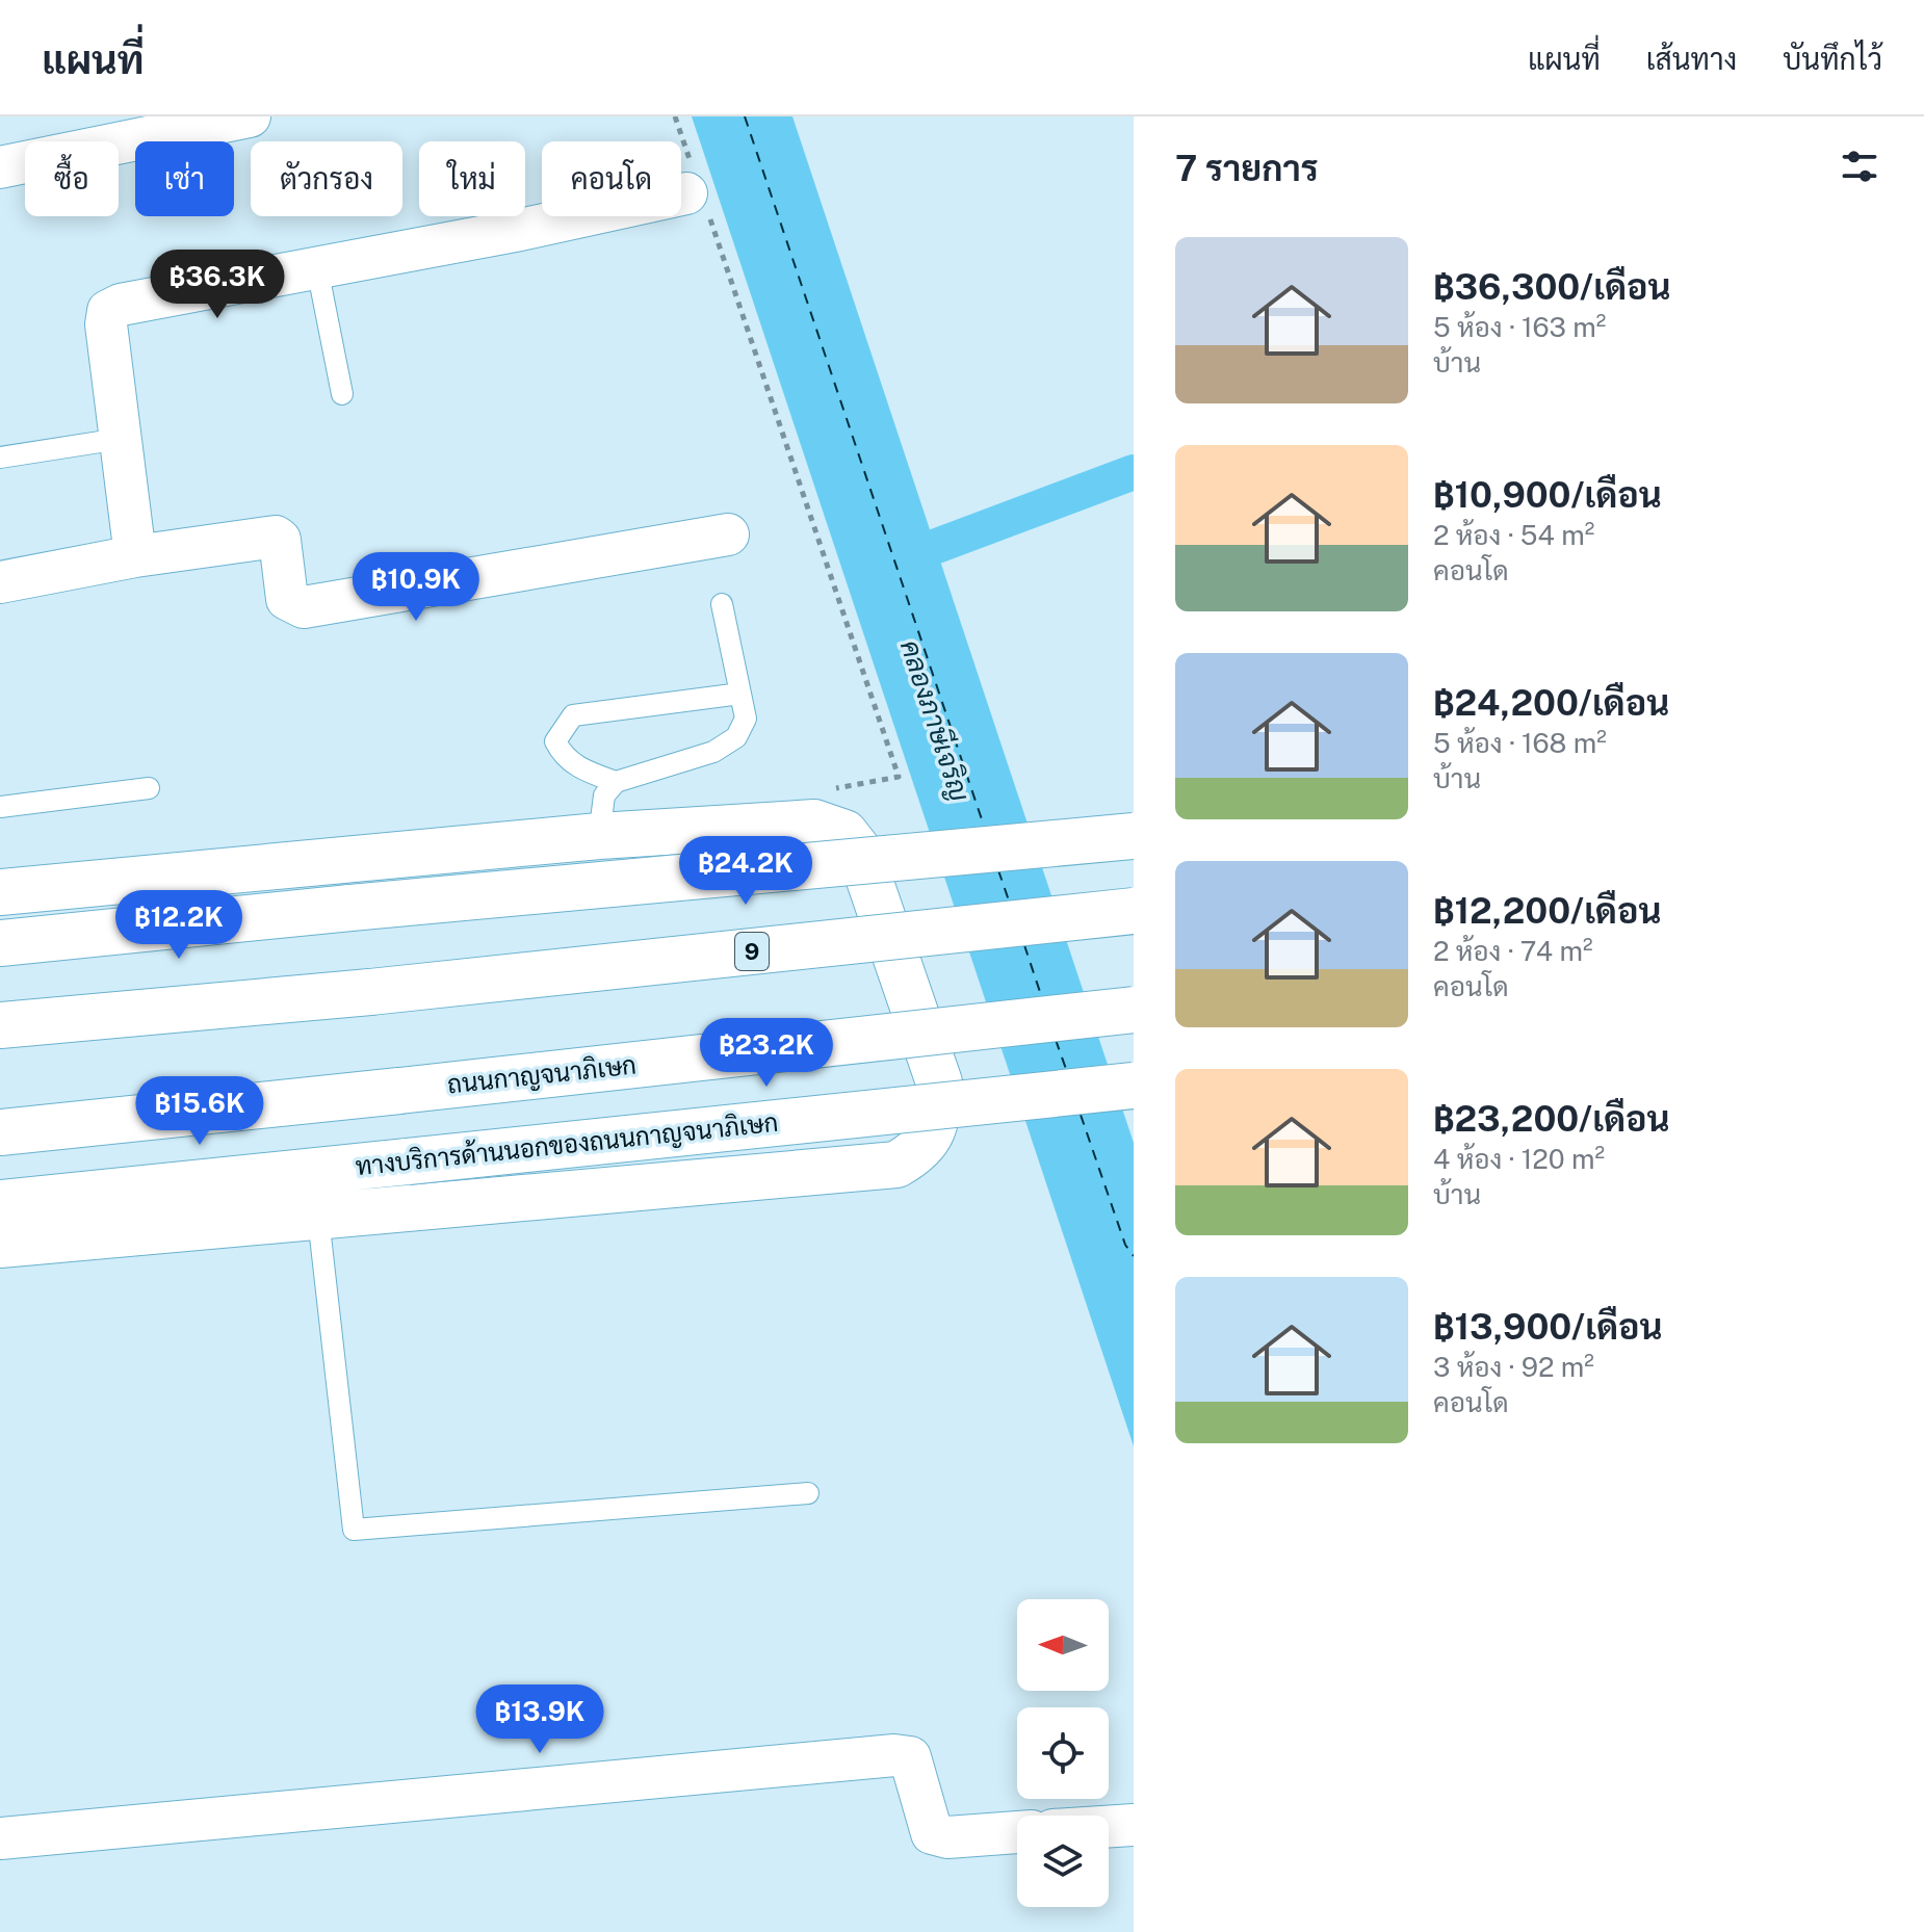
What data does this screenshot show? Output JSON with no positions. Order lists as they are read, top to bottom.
{
  "streets": {
    "main road": ["9", "ถนนกาญจนาภิเษก", "ทางบริการด้านนอกของถนนกาญจนาภิเษก"]
  },
  "water": ["คลองภาษีเจริญ"],
  "north": "left",
  "page": {
    "header": "แผนที่",
    "nav": ["แผนที่", "เส้นทาง", "บันทึกไว้"],
    "heading": "7 รายการ",
    "chip": [
      "ซื้อ",
      "เช่า",
      "ตัวกรอง",
      "ใหม่",
      "คอนโด"
    ],
    "list": [
      {
        "name": "฿36,300/เดือน",
        "note": "5 ห้อง · 163 m² · บ้าน"
      },
      {
        "name": "฿10,900/เดือน",
        "note": "2 ห้อง · 54 m² · คอนโด"
      },
      {
        "name": "฿24,200/เดือน",
        "note": "5 ห้อง · 168 m² · บ้าน"
      },
      {
        "name": "฿12,200/เดือน",
        "note": "2 ห้อง · 74 m² · คอนโด"
      },
      {
        "name": "฿23,200/เดือน",
        "note": "4 ห้อง · 120 m² · บ้าน"
      },
      {
        "name": "฿13,900/เดือน",
        "note": "3 ห้อง · 92 m² · คอนโด"
      }
    ],
    "price": [
      "฿36.3K",
      "฿10.9K",
      "฿24.2K",
      "฿12.2K",
      "฿23.2K",
      "฿15.6K",
      "฿13.9K"
    ]
  }
}
